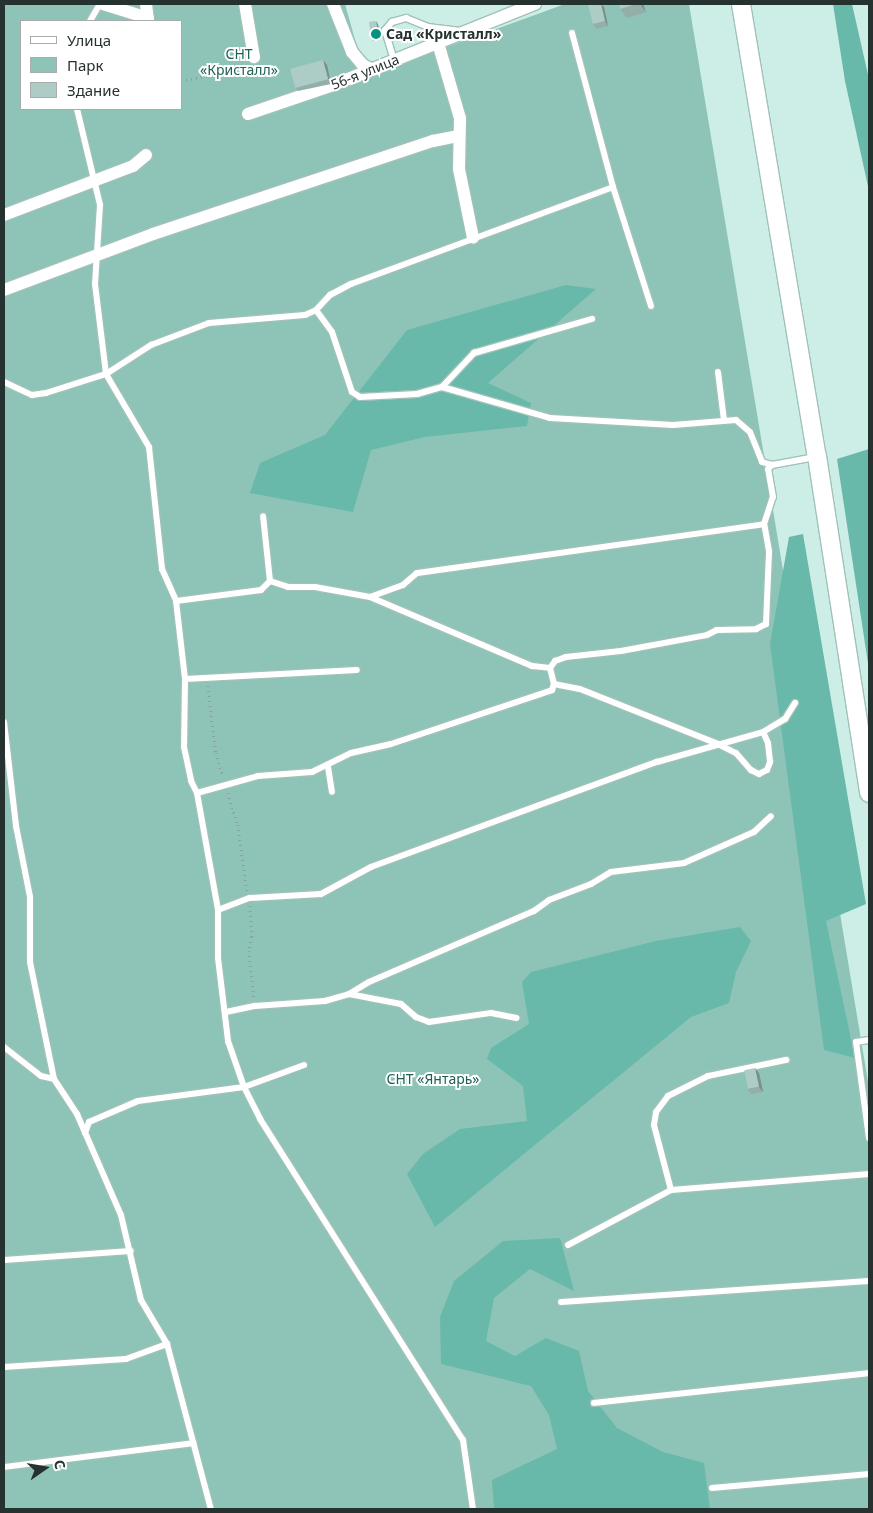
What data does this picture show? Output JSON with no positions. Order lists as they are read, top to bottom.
{
  "streets": {
    "street": ["56-я улица"]
  },
  "parks": ["СНТ «Кристалл»", "СНТ «Янтарь»"],
  "places": ["Сад «Кристалл»"],
  "legend": ["Улица", "Парк", "Здание"],
  "north": "right"
}
